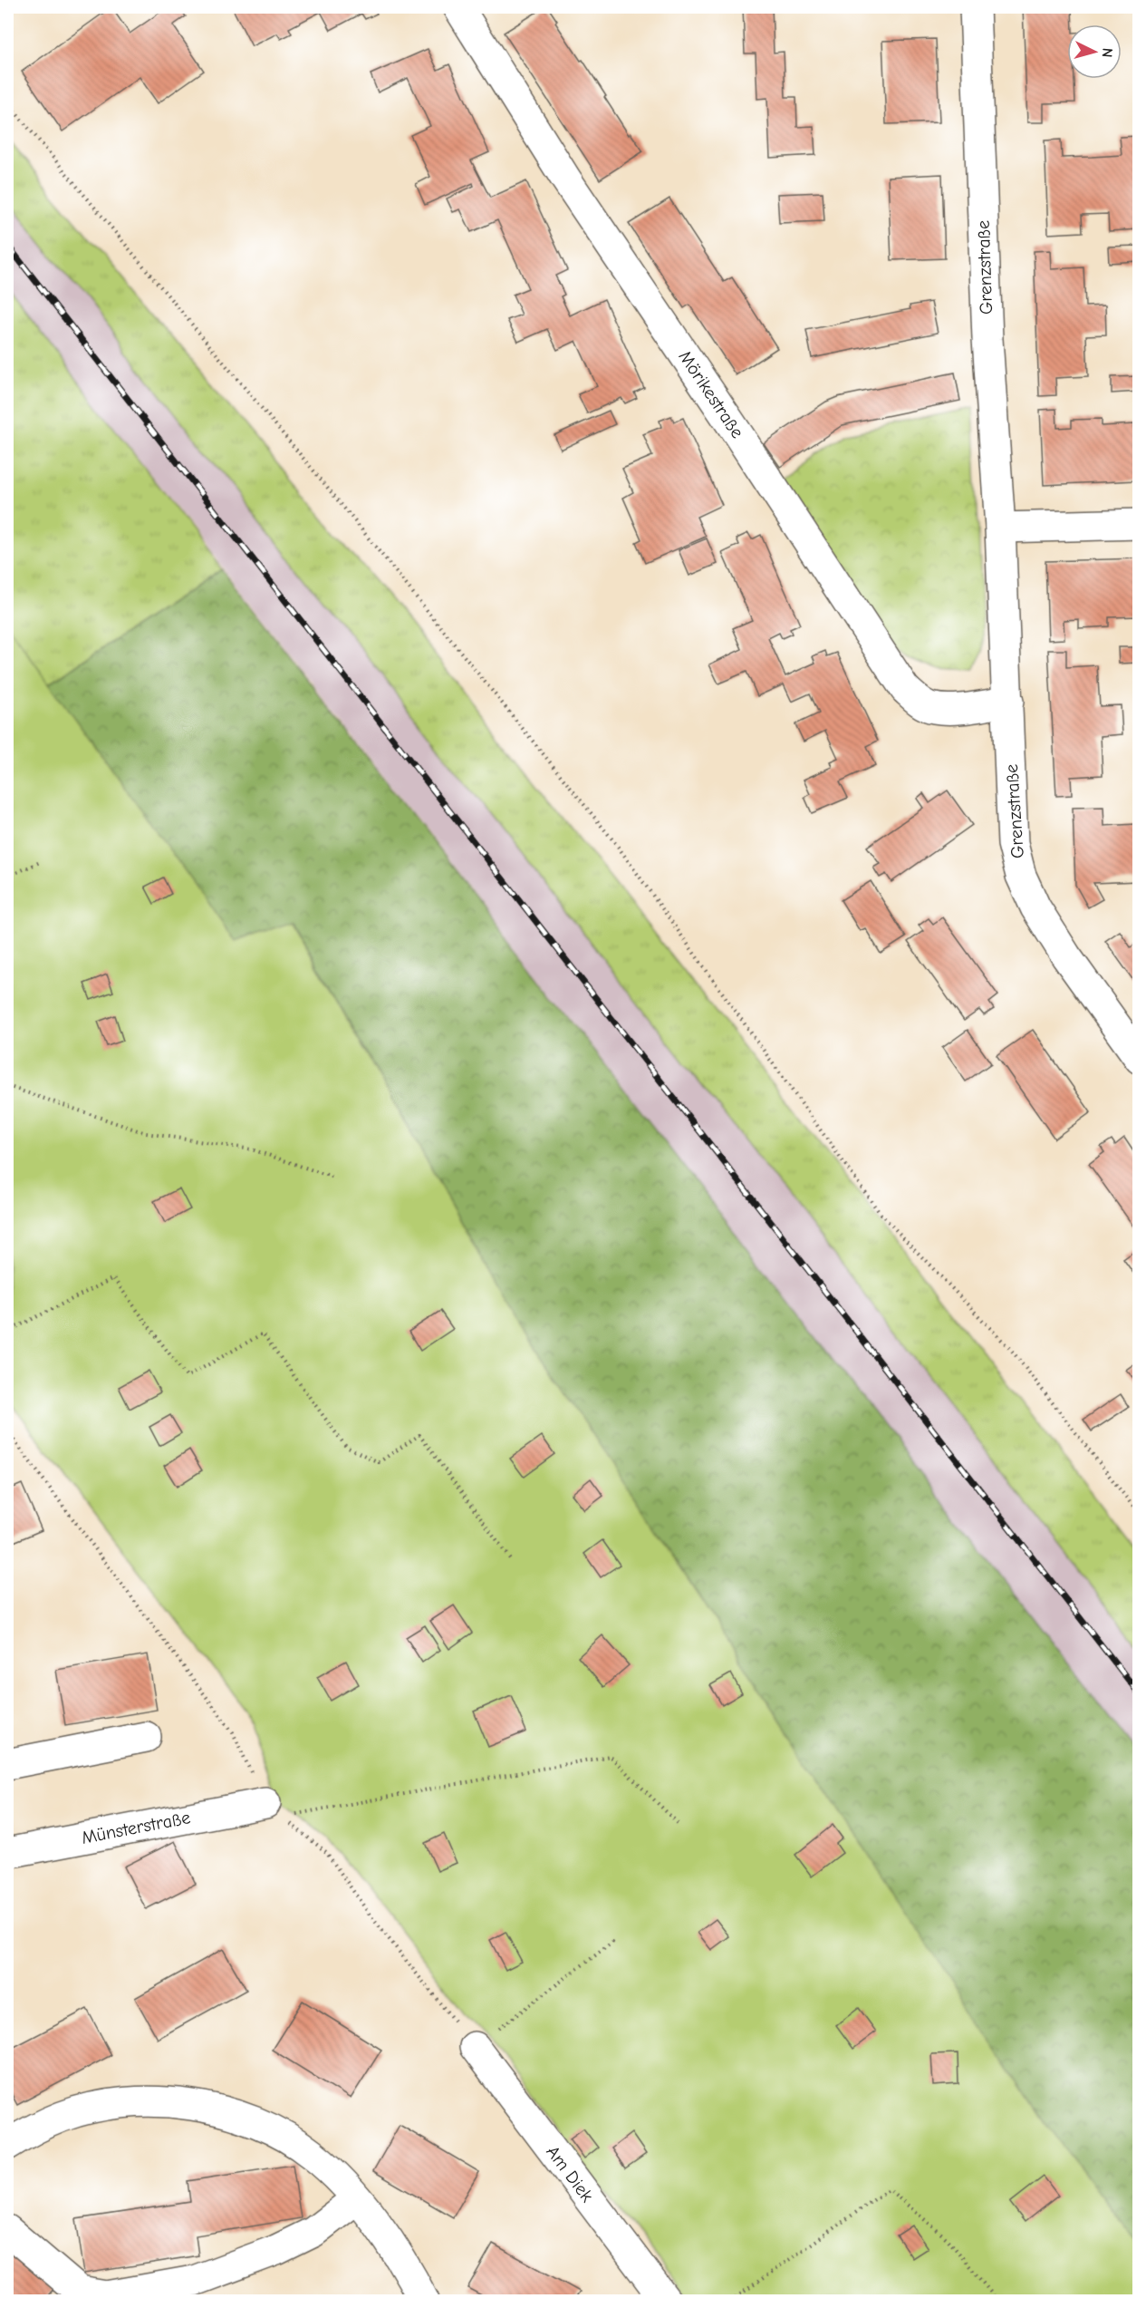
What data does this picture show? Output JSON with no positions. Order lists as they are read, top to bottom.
{
  "streets": {
    "street": [
      "Grenzstraße",
      "Mörikestraße",
      "Münsterstraße",
      "Am Diek"
    ]
  },
  "crossings": [
    ["Grenzstraße", "Mörikestraße"]
  ],
  "north": "right"
}
